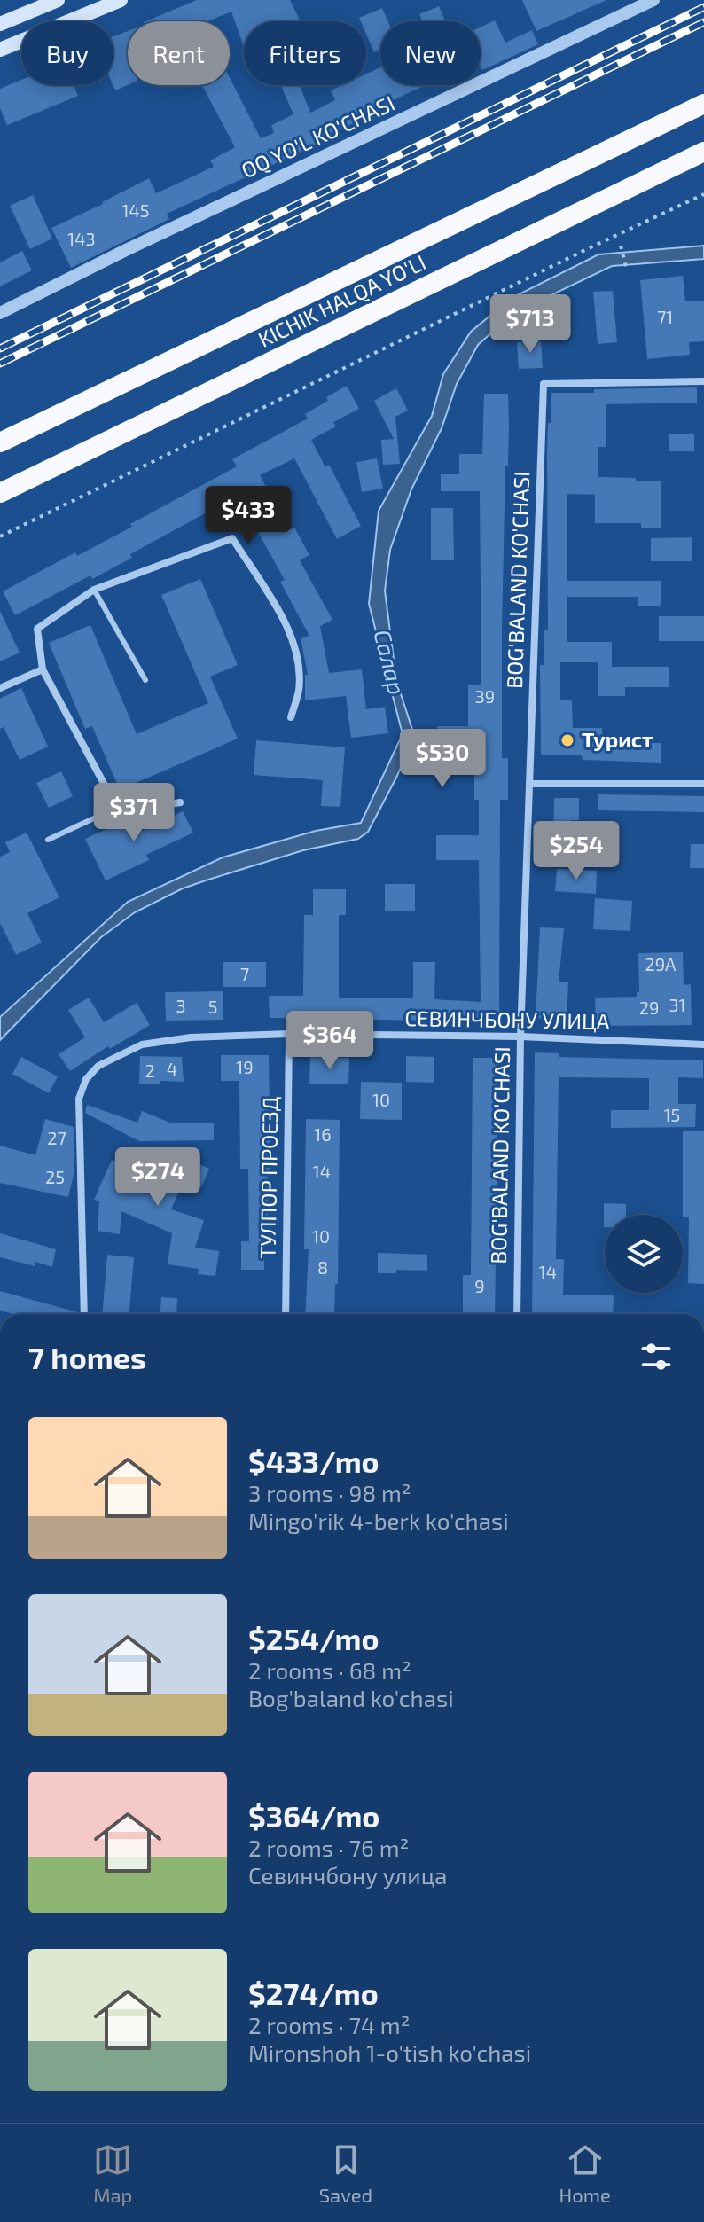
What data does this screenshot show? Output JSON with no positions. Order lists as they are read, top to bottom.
{
  "streets": {
    "highway": ["KICHIK HALQA YO'LI"],
    "street": [
      "OQ YO'L KO'CHASI",
      "BOG'BALAND KO'CHASI",
      "СЕВИНЧБОНУ УЛИЦА",
      "ТУЛПОР ПРОЕЗД"
    ]
  },
  "crossings": [
    ["BOG'BALAND KO'CHASI", "СЕВИНЧБОНУ УЛИЦА"],
    ["СЕВИНЧБОНУ УЛИЦА", "ТУЛПОР ПРОЕЗД"]
  ],
  "water": ["Салар"],
  "places": ["Турист"],
  "house_numbers": [
    "145",
    "143",
    "71",
    "39",
    "29A",
    "7",
    "31",
    "3",
    "5",
    "29",
    "19",
    "4",
    "2",
    "10",
    "15",
    "16",
    "27",
    "14",
    "25",
    "10",
    "8",
    "14",
    "9"
  ],
  "page": {
    "chip": [
      "Buy",
      "Rent",
      "Filters",
      "New"
    ],
    "price": [
      "$713",
      "$433",
      "$530",
      "$371",
      "$254",
      "$364",
      "$274"
    ],
    "heading": "7 homes",
    "list": [
      {
        "name": "$433/mo",
        "note": "3 rooms · 98 m² · Mingo'rik 4-berk ko'chasi"
      },
      {
        "name": "$254/mo",
        "note": "2 rooms · 68 m² · Bog'baland ko'chasi"
      },
      {
        "name": "$364/mo",
        "note": "2 rooms · 76 m² · Севинчбону улица"
      },
      {
        "name": "$274/mo",
        "note": "2 rooms · 74 m² · Mironshoh 1-o'tish ko'chasi"
      }
    ],
    "tabs": ["Map", "Saved", "Home"]
  }
}
